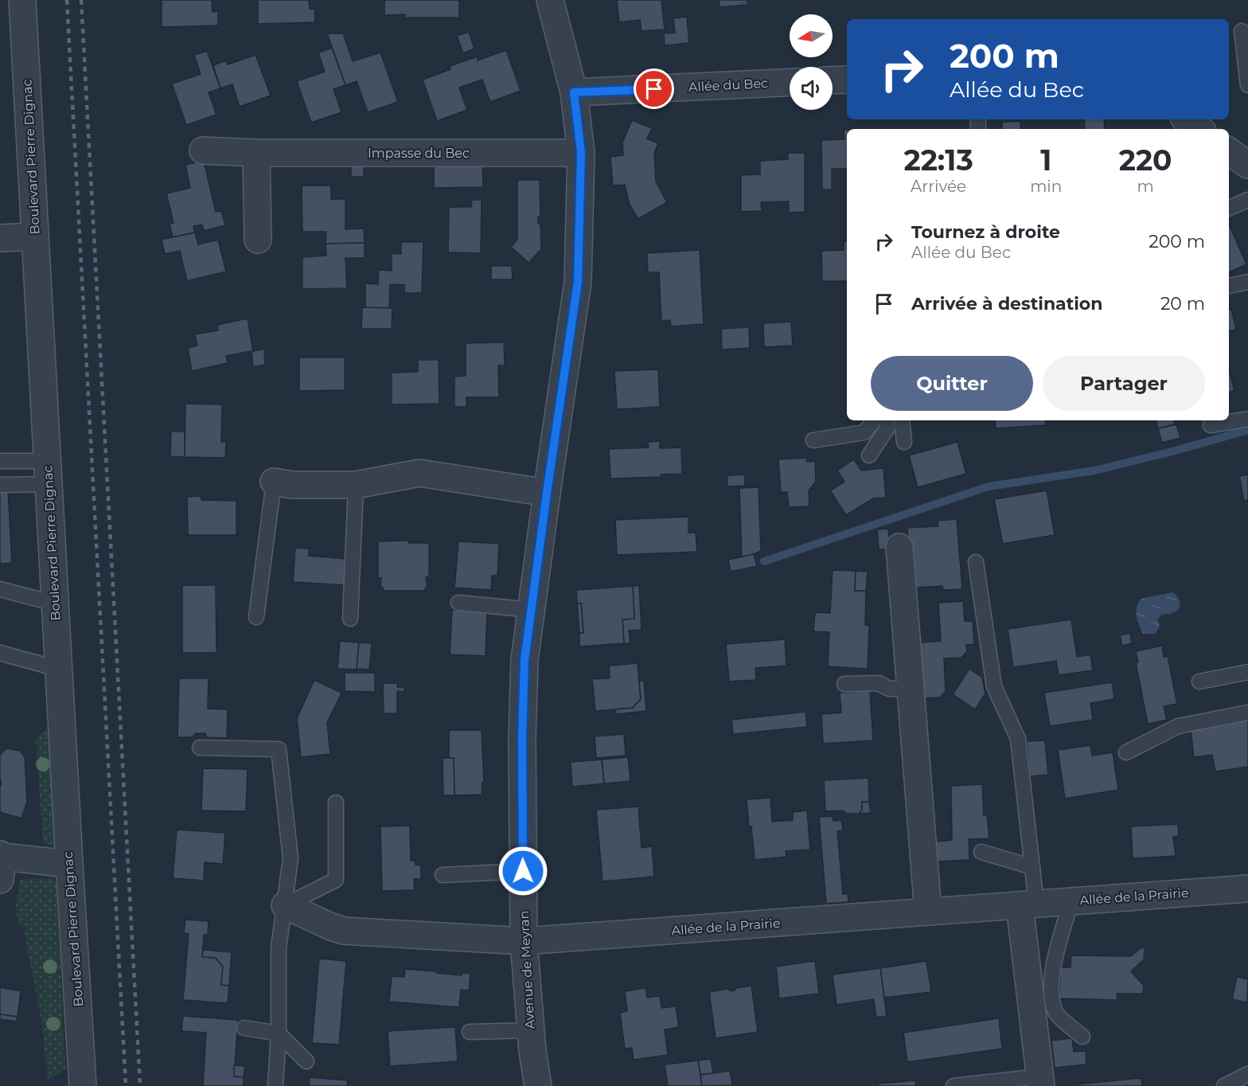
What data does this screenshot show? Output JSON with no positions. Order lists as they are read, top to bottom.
{
  "streets": {
    "street": [
      "Allée du Bec",
      "Impasse du Bec",
      "Boulevard Pierre Dignac",
      "Allée de la Prairie",
      "Avenue de Meyran"
    ]
  },
  "crossings": [
    ["Allée du Bec", "Avenue de Meyran"],
    ["Impasse du Bec", "Avenue de Meyran"],
    ["Allée de la Prairie", "Avenue de Meyran"]
  ],
  "north": "left",
  "page": {
    "turn": ["200 m", "Allée du Bec"],
    "eta": [
      "22:13",
      "Arrivée",
      "1",
      "min",
      "220",
      "m"
    ],
    "list": [
      {
        "name": "Tournez à droite",
        "note": "Allée du Bec",
        "value": "200 m"
      },
      {
        "name": "Arrivée à destination",
        "value": "20 m"
      }
    ],
    "buttons": ["Quitter", "Partager"]
  }
}
